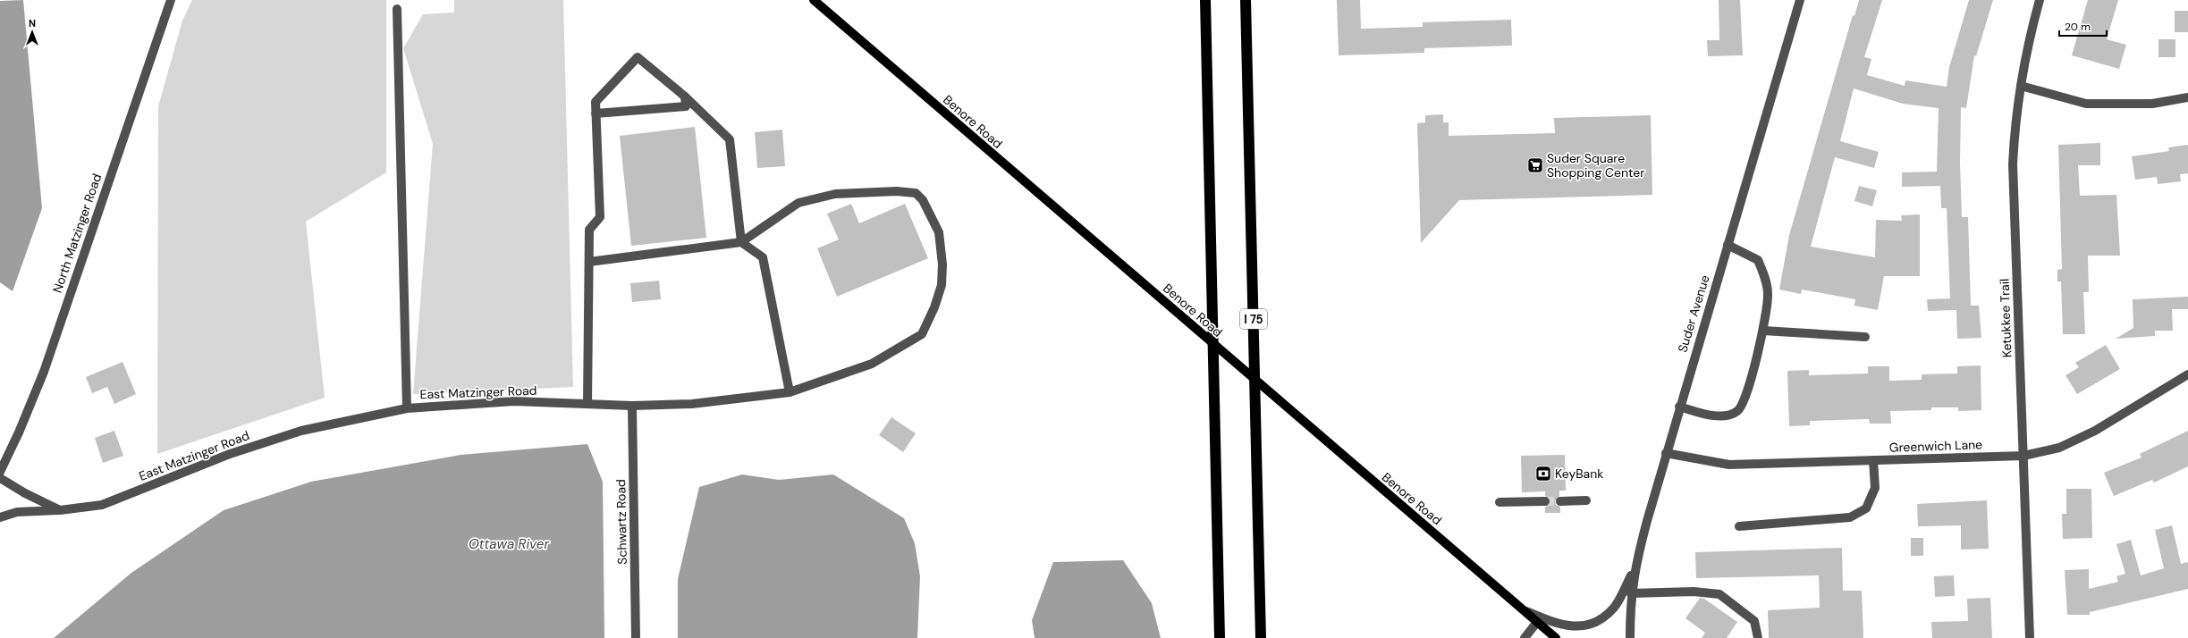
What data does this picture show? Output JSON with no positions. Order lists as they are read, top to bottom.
{
  "streets": {
    "highway": ["I 75"],
    "main road": ["Benore Road"],
    "street": [
      "North Matzinger Road",
      "Suder Avenue",
      "Ketukkee Trail",
      "East Matzinger Road",
      "Greenwich Lane",
      "Schwartz Road"
    ]
  },
  "crossings": [
    ["Suder Avenue", "Greenwich Lane"],
    ["Ketukkee Trail", "Greenwich Lane"],
    ["East Matzinger Road", "Schwartz Road"]
  ],
  "water": ["Ottawa River"],
  "places": {
    "supermarket": ["Suder Square Shopping Center"],
    "bank": ["KeyBank"]
  },
  "scale_bar": "20 m",
  "north": "top"
}
